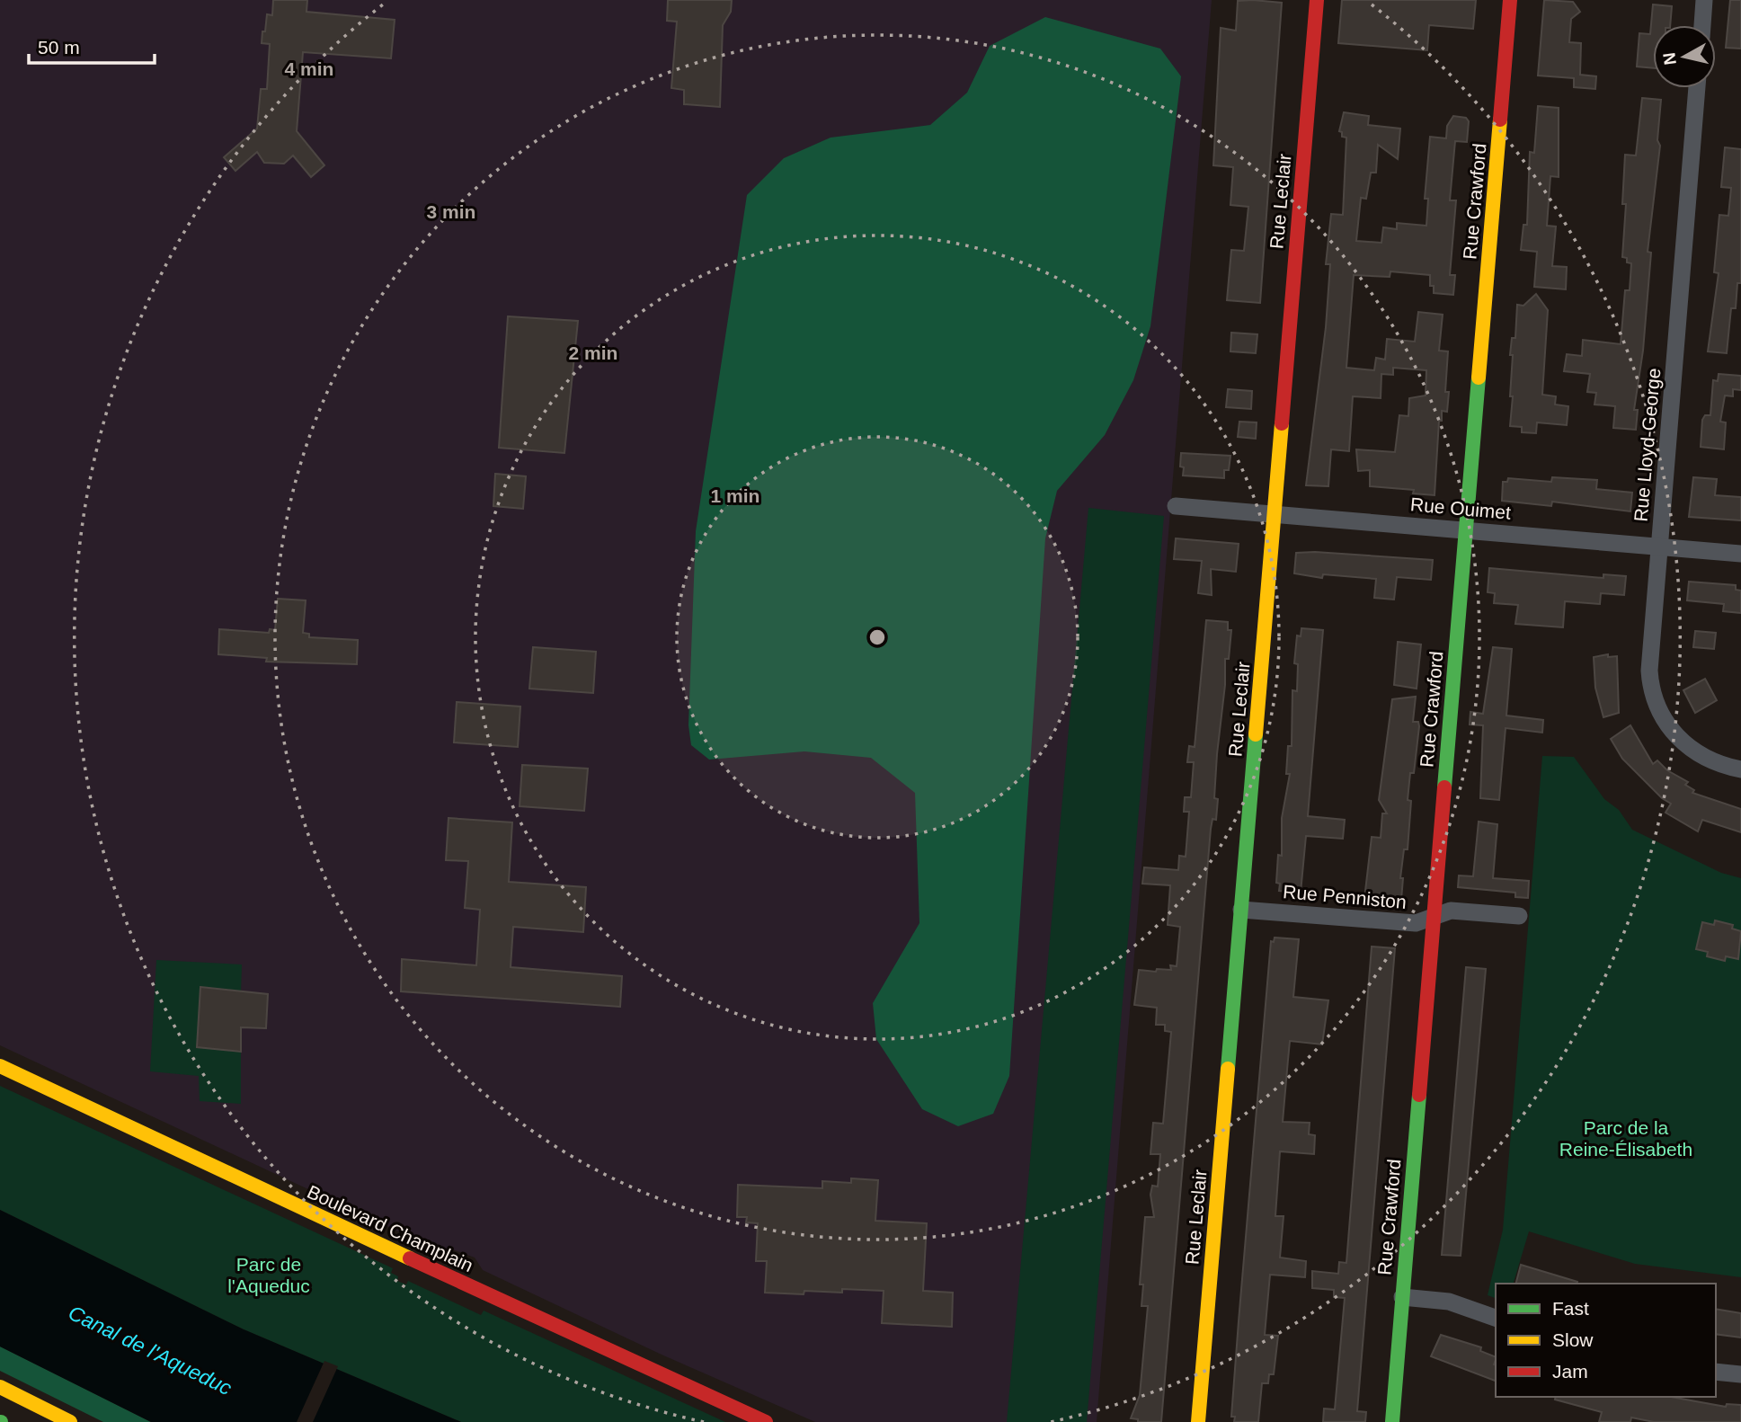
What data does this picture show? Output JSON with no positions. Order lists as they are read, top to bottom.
{
  "streets": {
    "street": [
      "Rue Leclair",
      "Rue Crawford",
      "Rue Lloyd-George",
      "Rue Ouimet",
      "Rue Penniston",
      "Boulevard Champlain"
    ]
  },
  "crossings": [
    ["Rue Leclair", "Rue Ouimet"],
    ["Rue Leclair", "Rue Penniston"],
    ["Rue Crawford", "Rue Ouimet"],
    ["Rue Crawford", "Rue Penniston"],
    ["Rue Lloyd-George", "Rue Ouimet"]
  ],
  "water": ["Canal de l'Aqueduc"],
  "parks": ["Parc de la Reine-Élisabeth", "Parc de l'Aqueduc"],
  "legend": ["Fast", "Slow", "Jam"],
  "scale_bar": "50 m",
  "north": "left",
  "rings": [
    "4 min",
    "3 min",
    "2 min",
    "1 min"
  ]
}
